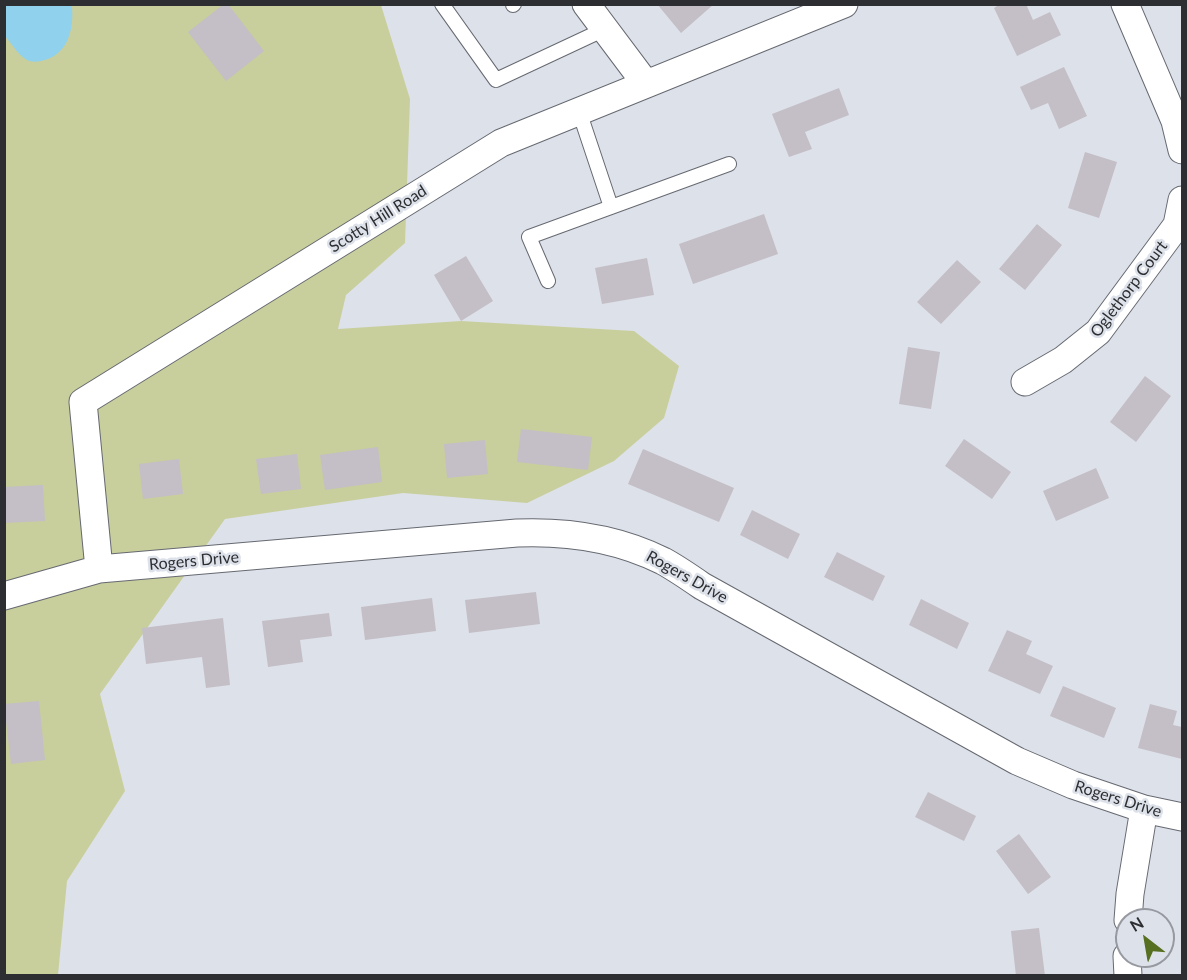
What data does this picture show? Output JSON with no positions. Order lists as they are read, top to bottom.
{
  "streets": {
    "street": ["Scotty Hill Road", "Oglethorp Court", "Rogers Drive"]
  },
  "crossings": [
    ["Scotty Hill Road", "Rogers Drive"]
  ],
  "north": "top left"
}
